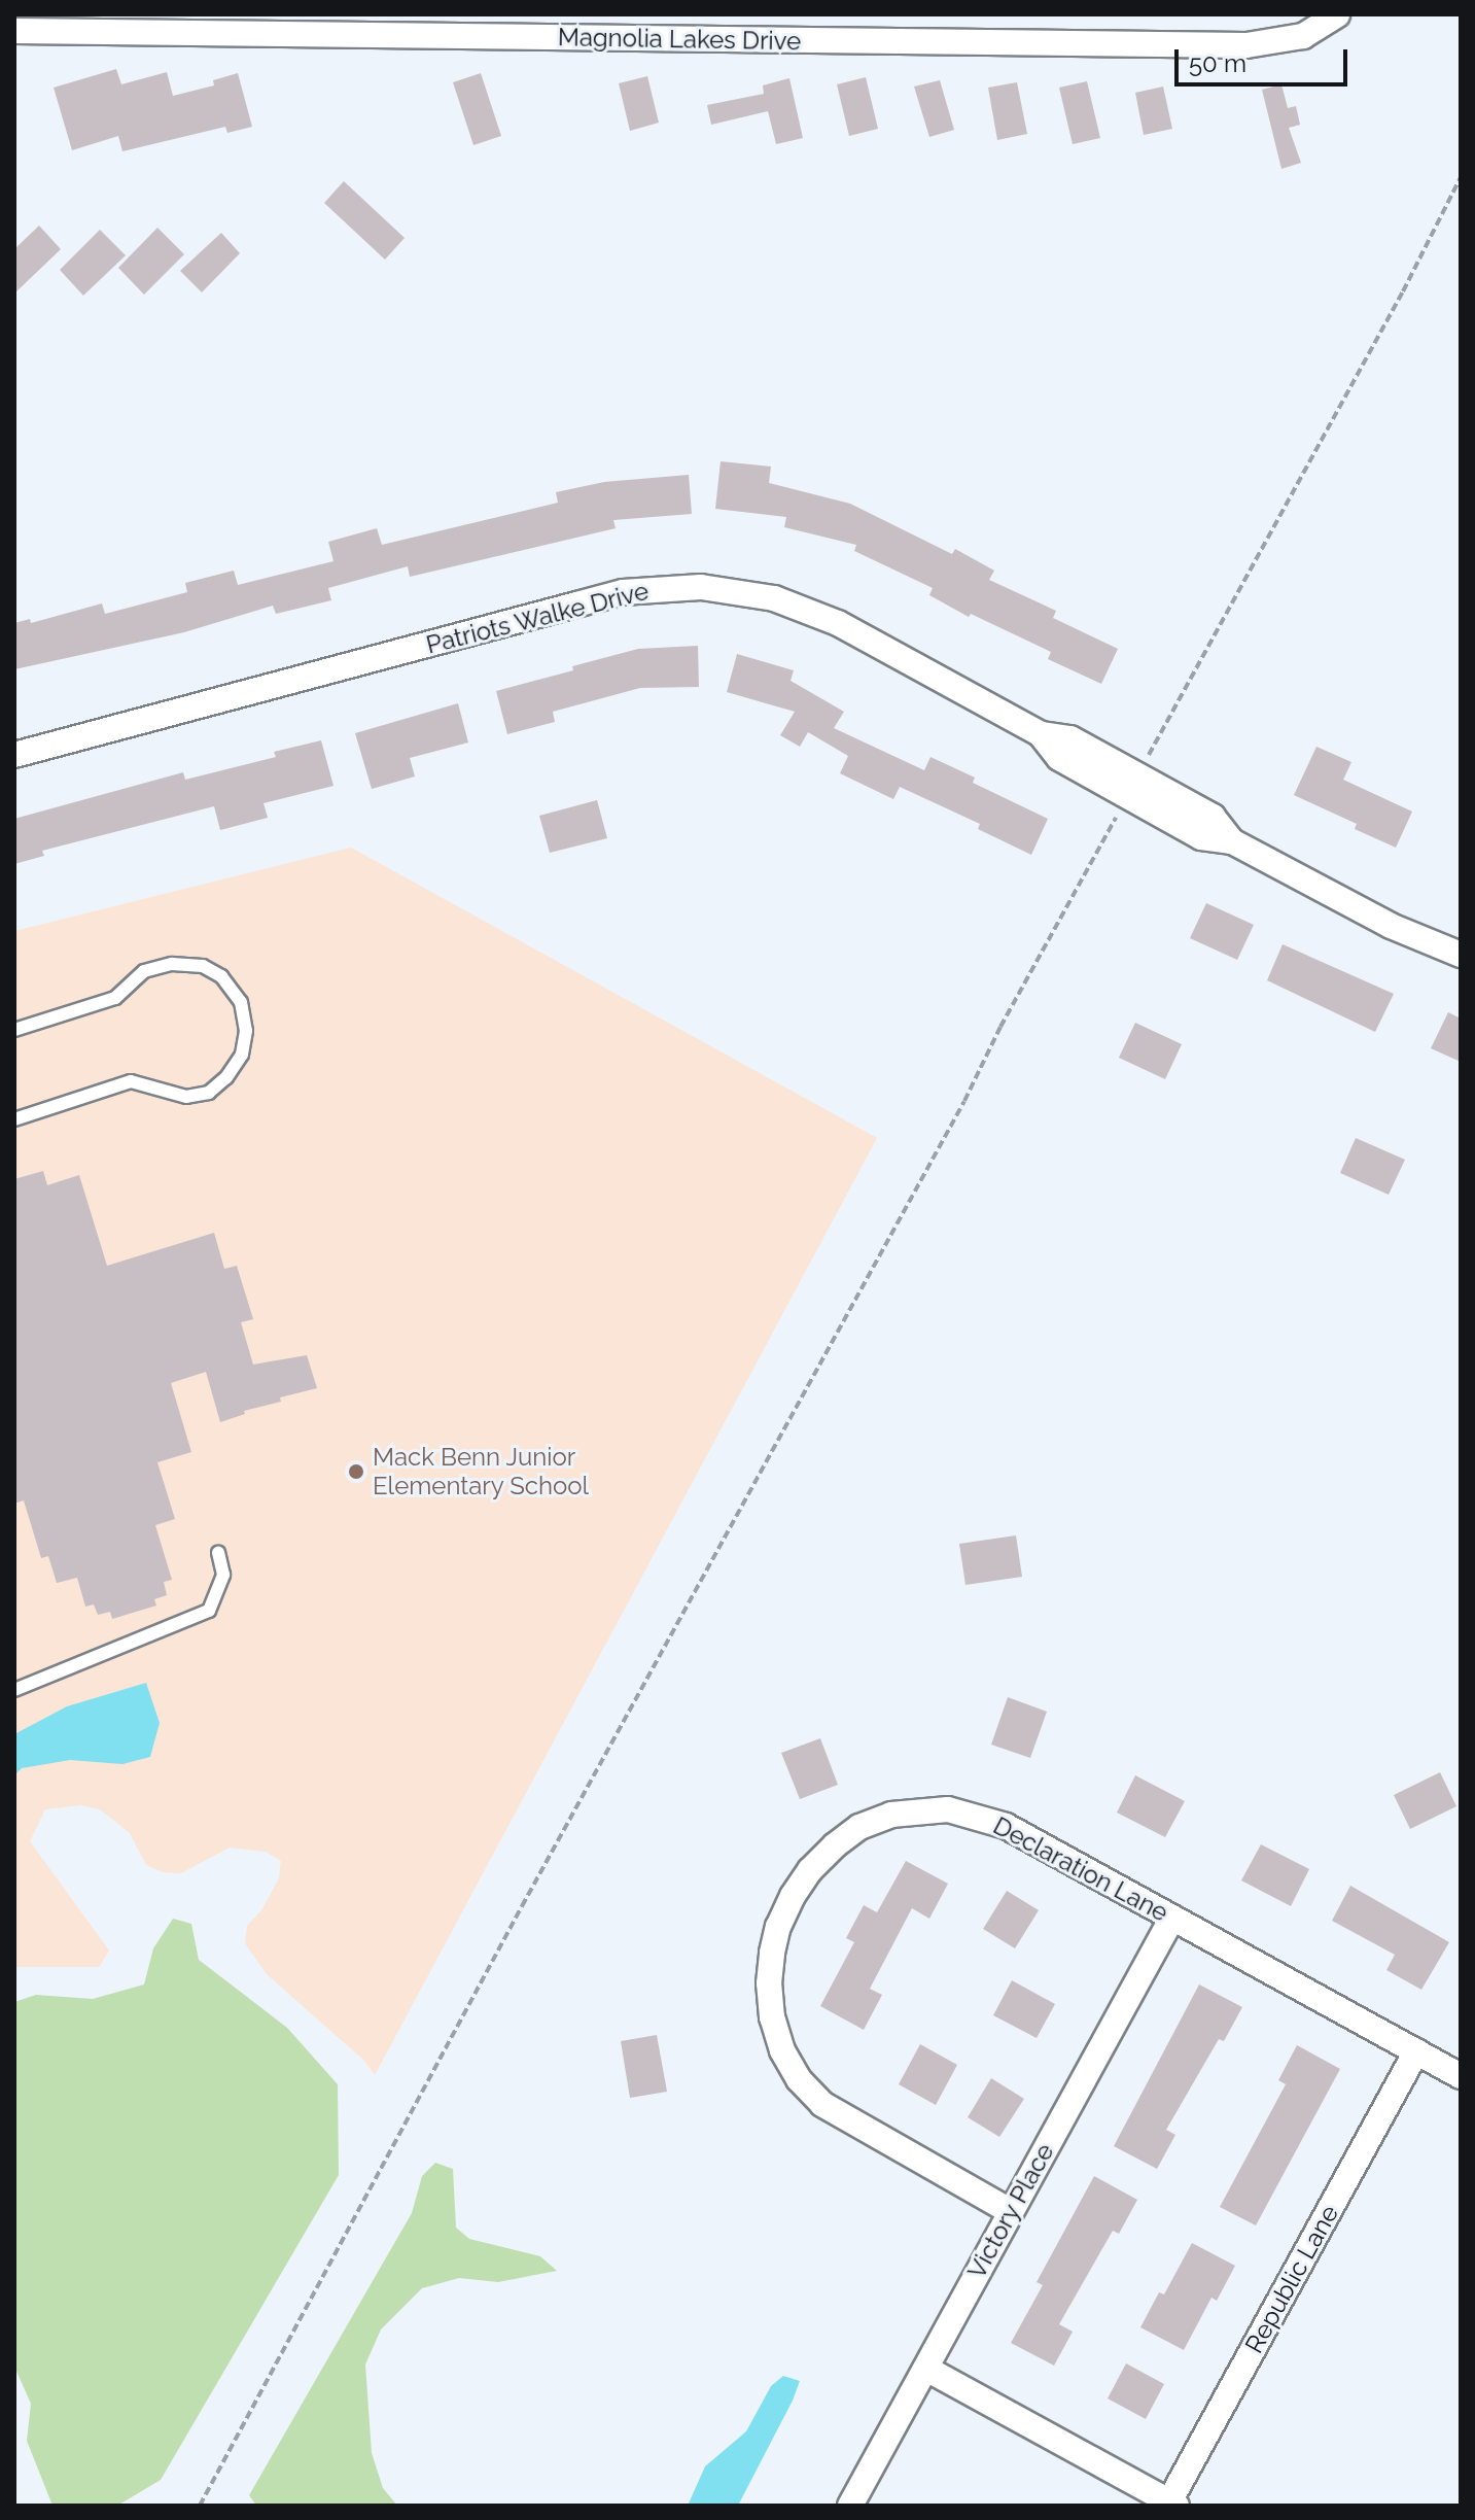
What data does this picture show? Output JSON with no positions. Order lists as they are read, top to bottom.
{
  "streets": {
    "street": [
      "Magnolia Lakes Drive",
      "Patriots Walke Drive",
      "Declaration Lane",
      "Victory Place",
      "Republic Lane"
    ]
  },
  "crossings": [
    ["Declaration Lane", "Victory Place"],
    ["Declaration Lane", "Republic Lane"]
  ],
  "places": ["Mack Benn Junior Elementary School"],
  "scale_bar": "50 m"
}
